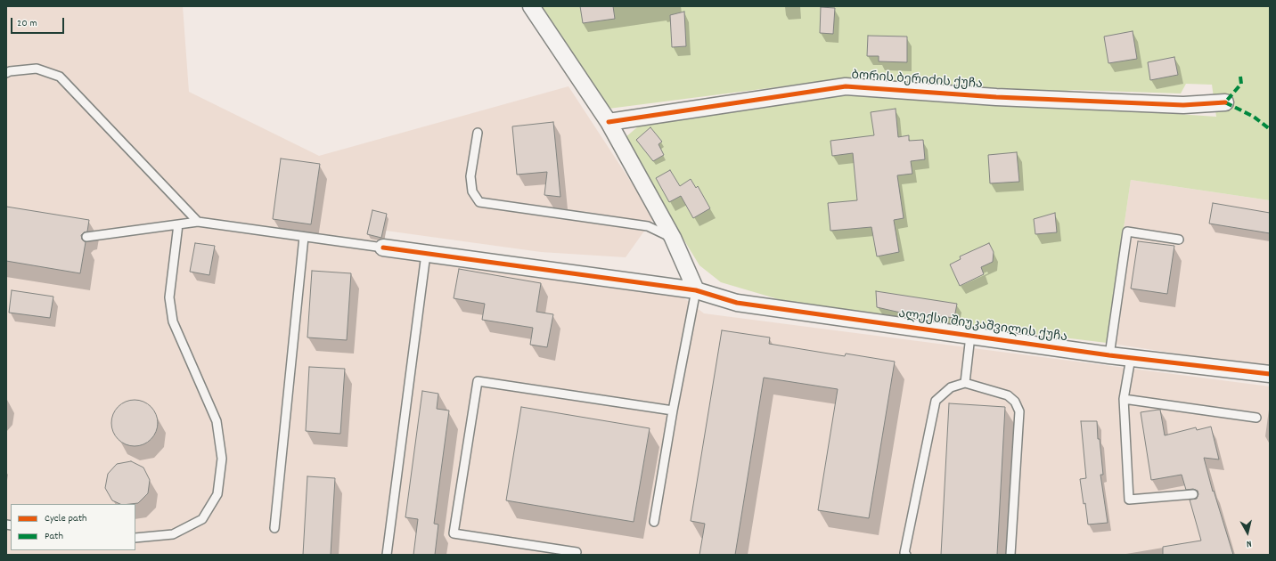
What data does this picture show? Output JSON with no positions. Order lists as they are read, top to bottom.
{
  "streets": {
    "street": ["ბორის ბერიძის ქუჩა", "ალექსი შიუკაშვილის ქუჩა"]
  },
  "legend": ["Cycle path", "Path"],
  "scale_bar": "20 m",
  "north": "bottom"
}
